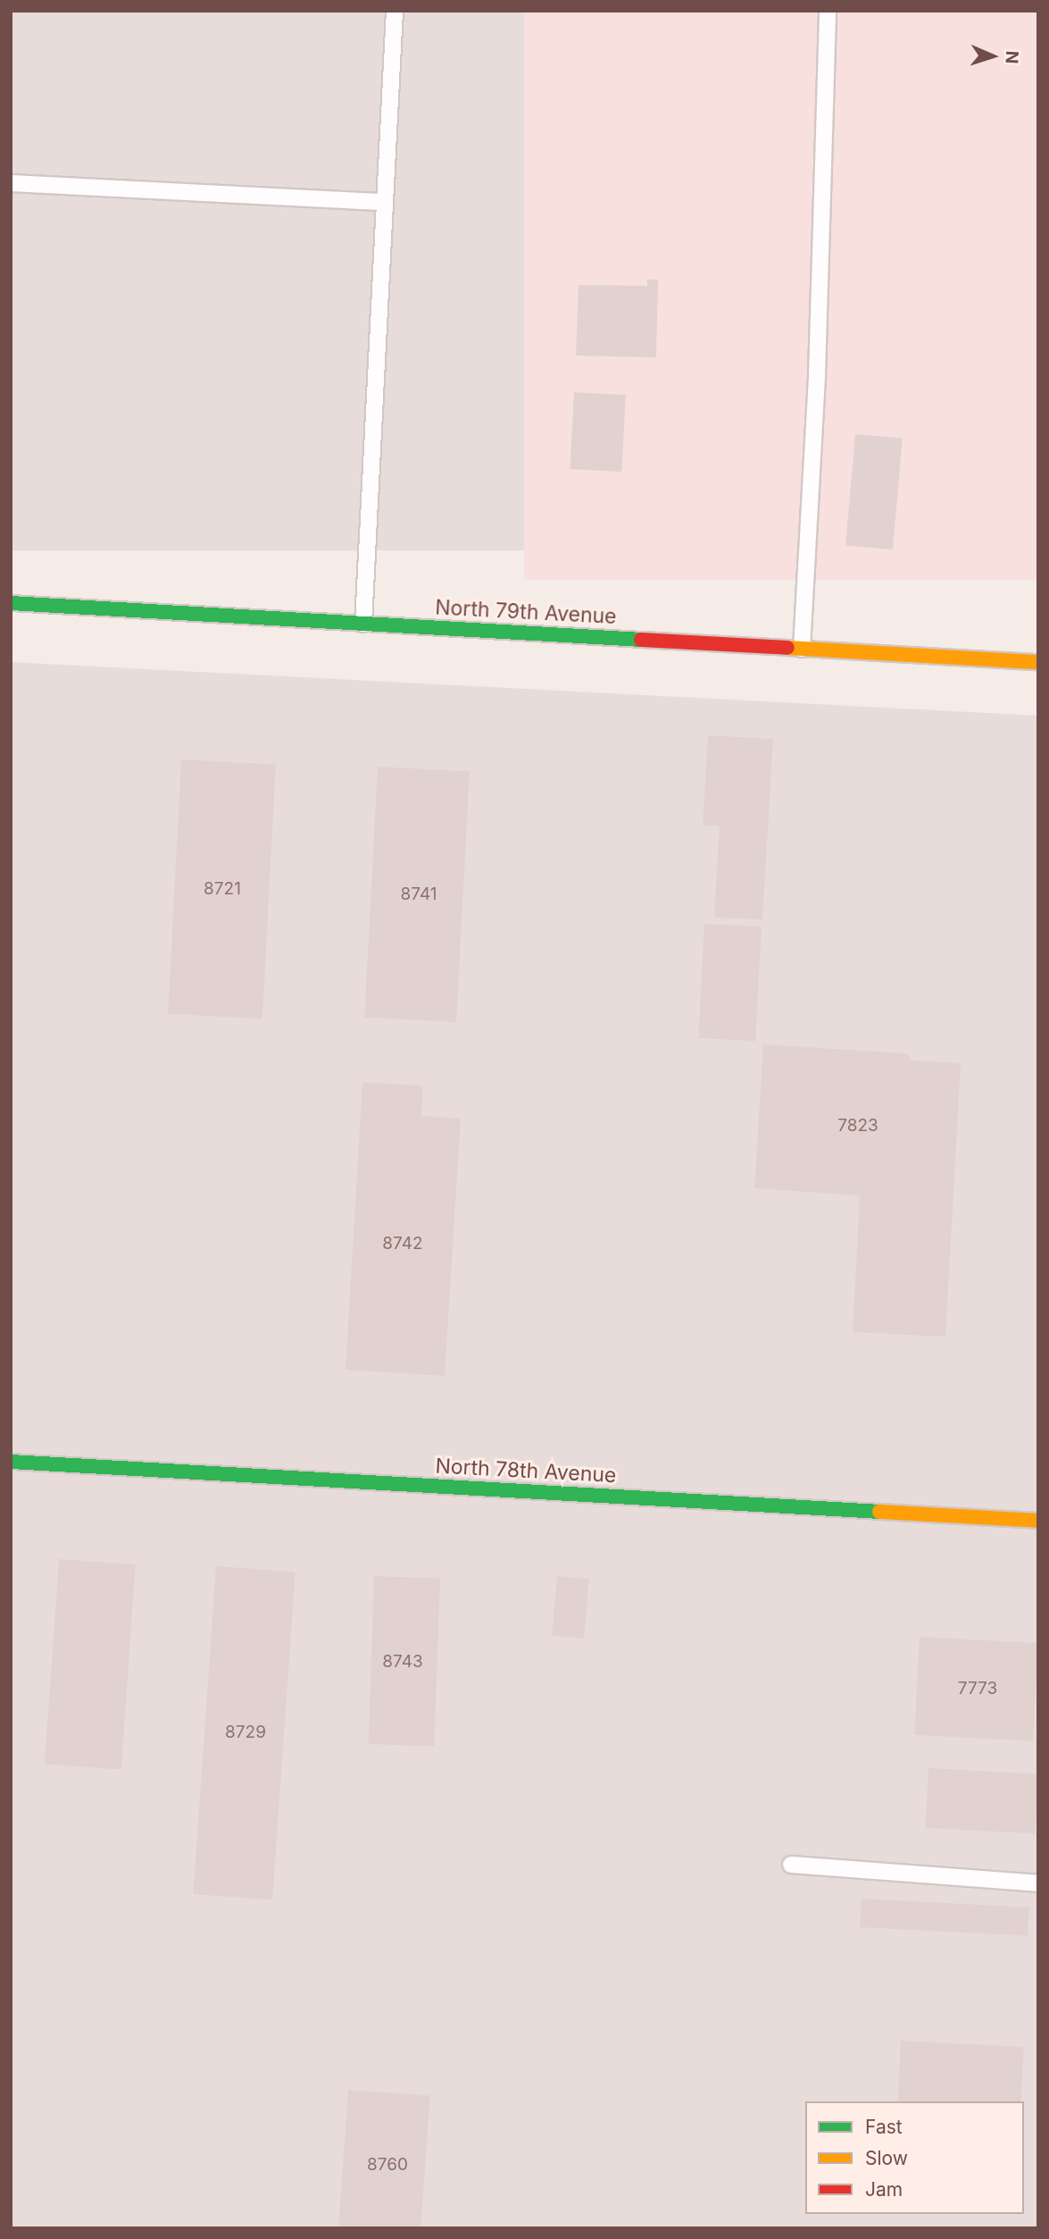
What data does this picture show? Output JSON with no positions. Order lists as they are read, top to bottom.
{
  "streets": {
    "street": ["North 79th Avenue", "North 78th Avenue"]
  },
  "house_numbers": [
    "8721",
    "8741",
    "7823",
    "8742",
    "8743",
    "7773",
    "8729",
    "8760"
  ],
  "legend": ["Fast", "Slow", "Jam"],
  "north": "right"
}
